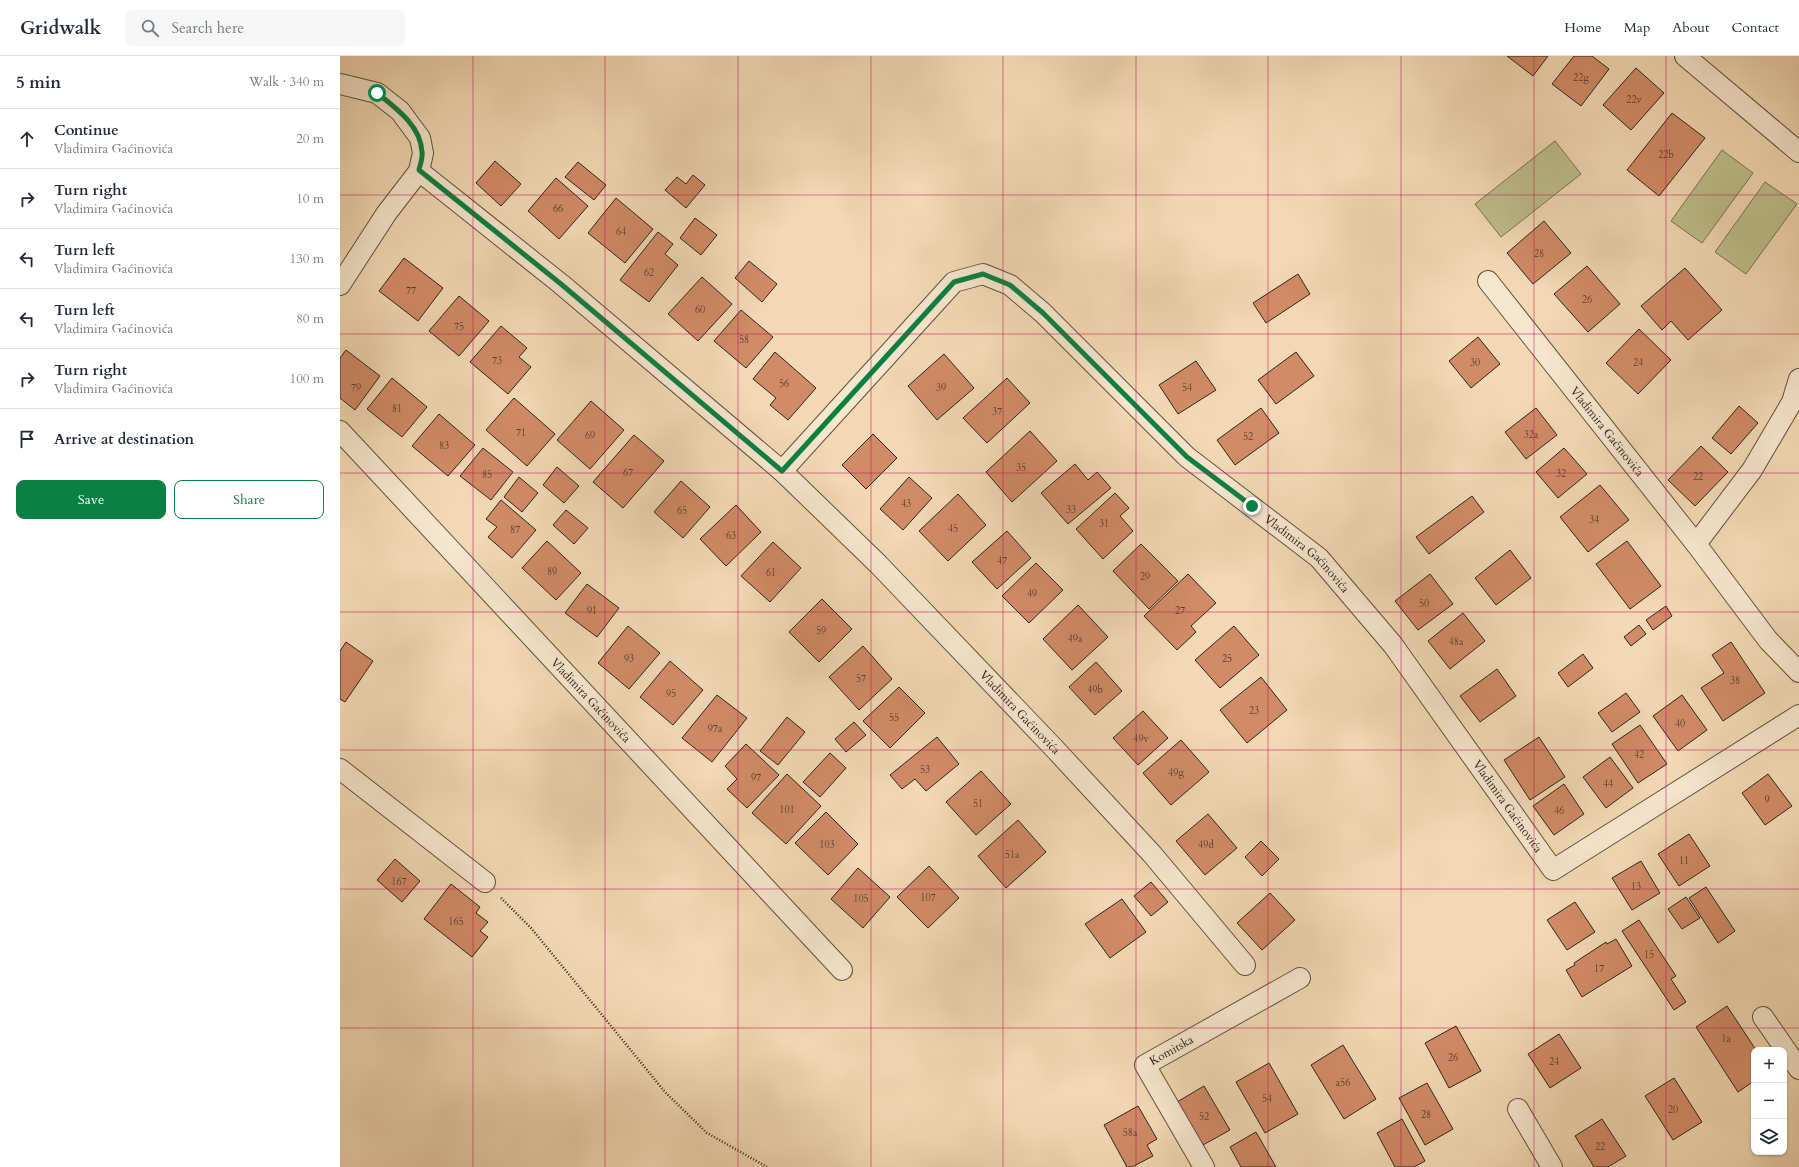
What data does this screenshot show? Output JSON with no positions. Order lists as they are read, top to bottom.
{
  "streets": {
    "street": ["Vladimira Gaćinovića", "Komitska"]
  },
  "house_numbers": [
    "22g",
    "22v",
    "22b",
    "66",
    "64",
    "28",
    "62",
    "77",
    "26",
    "60",
    "75",
    "58",
    "73",
    "30",
    "24",
    "56",
    "79",
    "39",
    "54",
    "81",
    "37",
    "71",
    "32a",
    "69",
    "52",
    "83",
    "35",
    "67",
    "32",
    "85",
    "22",
    "43",
    "33",
    "65",
    "34",
    "31",
    "45",
    "87",
    "63",
    "47",
    "89",
    "61",
    "29",
    "49",
    "50",
    "91",
    "27",
    "59",
    "49a",
    "48a",
    "93",
    "25",
    "57",
    "38",
    "49b",
    "95",
    "23",
    "55",
    "40",
    "97a",
    "49v",
    "42",
    "53",
    "49g",
    "97",
    "44",
    "9",
    "51",
    "101",
    "46",
    "103",
    "49d",
    "51a",
    "11",
    "167",
    "13",
    "107",
    "105",
    "165",
    "15",
    "17",
    "1a",
    "26",
    "24",
    "a56",
    "54",
    "20",
    "28",
    "52",
    "58a",
    "22"
  ],
  "page": {
    "header": "Gridwalk",
    "search": "Search here",
    "nav": [
      "Home",
      "Map",
      "About",
      "Contact"
    ],
    "heading": ["5 min", "Walk · 340 m"],
    "list": [
      ["Continue", "Vladimira Gaćinovića", "20 m"],
      ["Turn right", "Vladimira Gaćinovića", "10 m"],
      ["Turn left", "Vladimira Gaćinovića", "130 m"],
      ["Turn left", "Vladimira Gaćinovića", "80 m"],
      ["Turn right", "Vladimira Gaćinovića", "100 m"],
      "Arrive at destination"
    ],
    "buttons": ["Save", "Share"],
    "map_buttons": ["+", "−"]
  }
}
